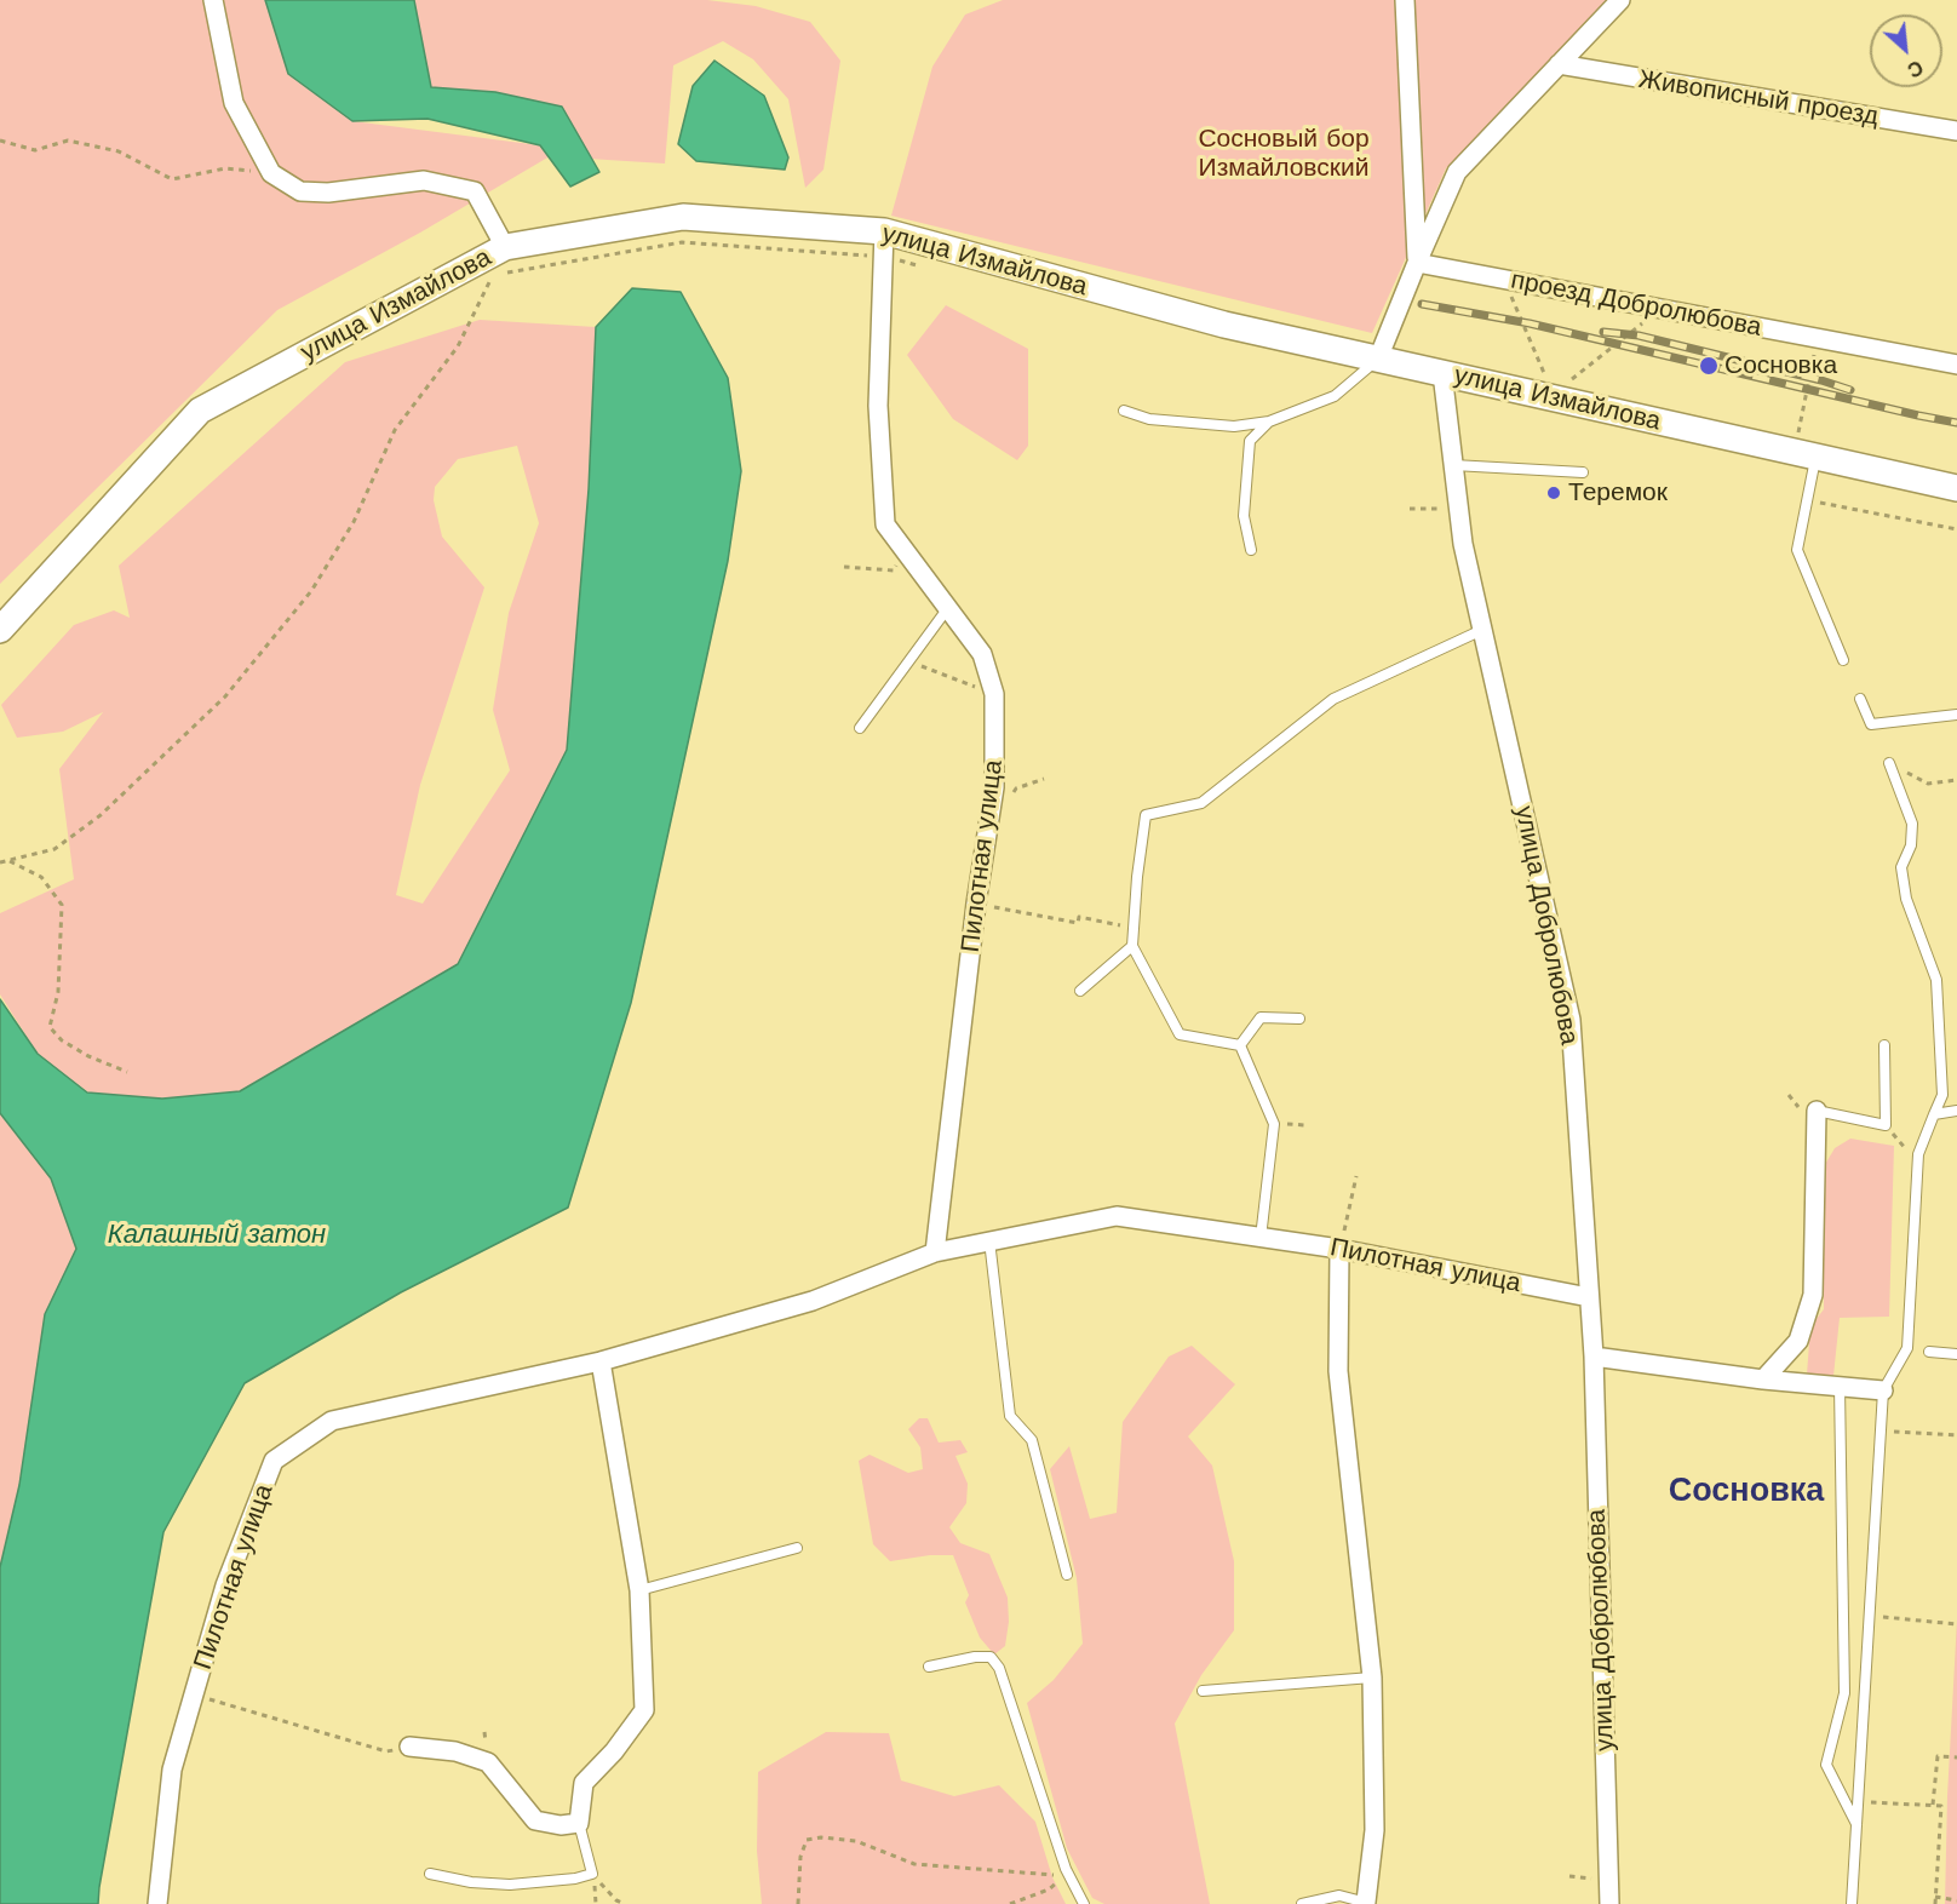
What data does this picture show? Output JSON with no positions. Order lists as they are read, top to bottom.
{
  "streets": {
    "main road": ["улица Измайлова"],
    "street": [
      "Живописный проезд",
      "проезд Добролюбова",
      "Пилотная улица",
      "улица Добролюбова"
    ]
  },
  "crossings": [
    ["улица Измайлова", "Пилотная улица"],
    ["улица Измайлова", "улица Добролюбова"],
    ["Пилотная улица", "улица Добролюбова"]
  ],
  "districts": ["Сосновка"],
  "water": ["Калашный затон"],
  "parks": ["Сосновый бор Измайловский"],
  "places": ["Сосновка", "Теремок"],
  "north": "bottom right"
}
